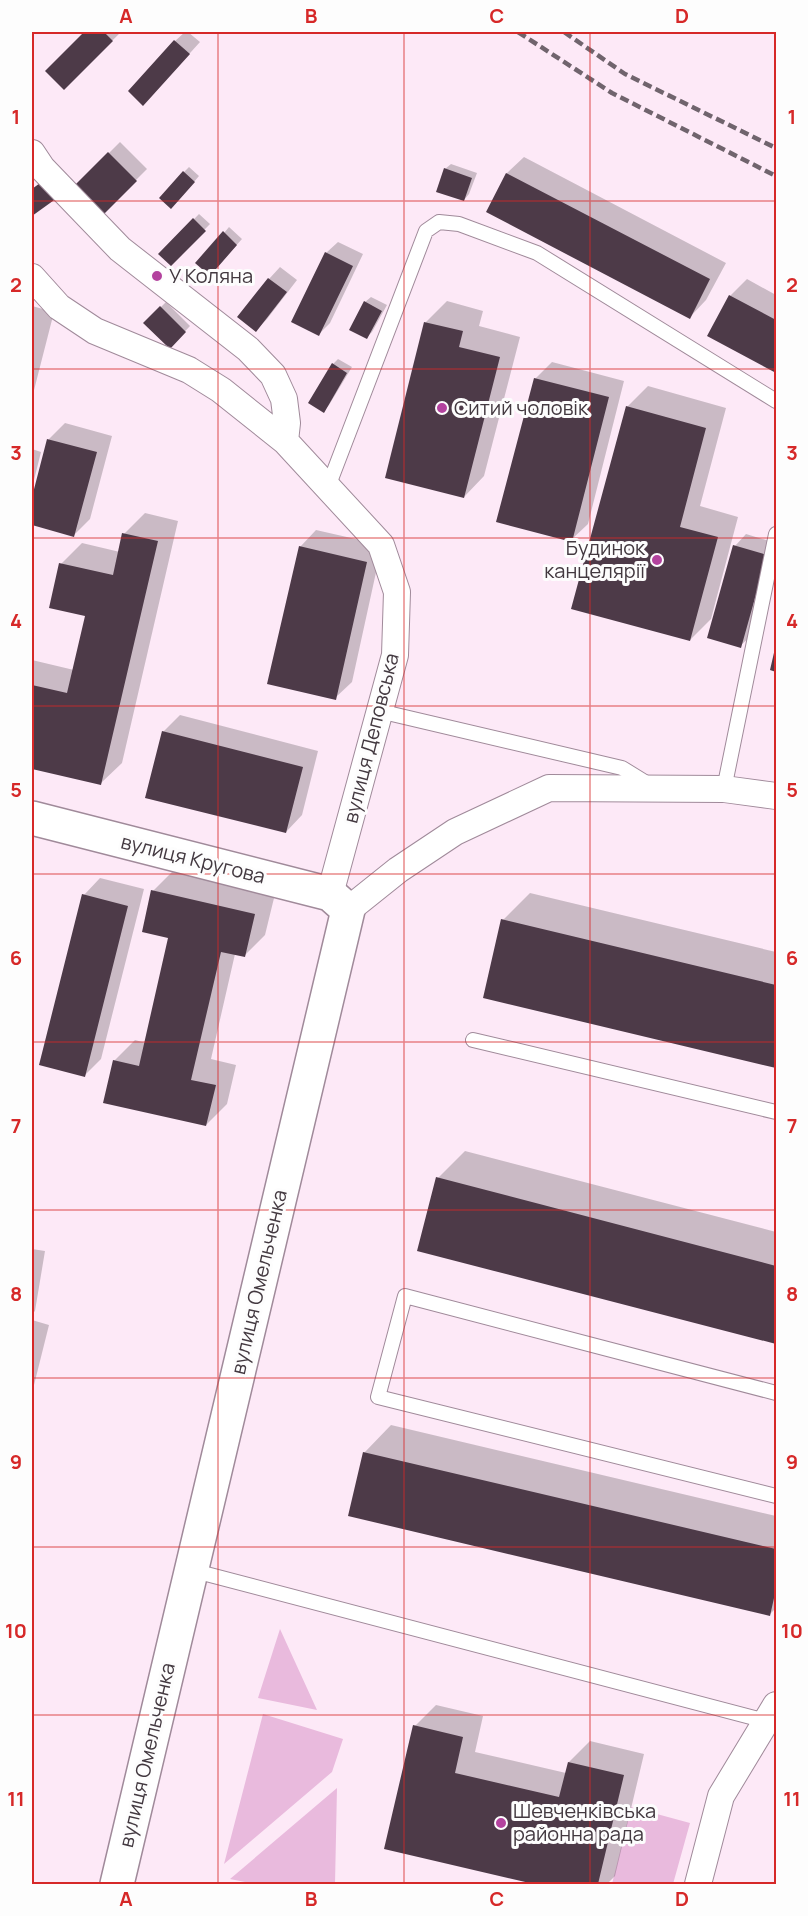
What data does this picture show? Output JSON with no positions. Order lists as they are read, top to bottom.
{
  "streets": {
    "street": ["вулиця Деповська", "вулиця Кругова", "вулиця Омельченка"]
  },
  "crossings": [
    ["вулиця Деповська", "вулиця Кругова"],
    ["вулиця Деповська", "вулиця Омельченка"],
    ["вулиця Кругова", "вулиця Омельченка"]
  ],
  "places": [
    "У Коляна",
    "Ситий чоловік",
    "Будинок канцелярії",
    "Шевченківська районна рада"
  ],
  "grid": {
    "columns": [
      "A",
      "B",
      "C",
      "D"
    ],
    "rows": [
      "1",
      "2",
      "3",
      "4",
      "5",
      "6",
      "7",
      "8",
      "9",
      "10",
      "11"
    ]
  }
}
